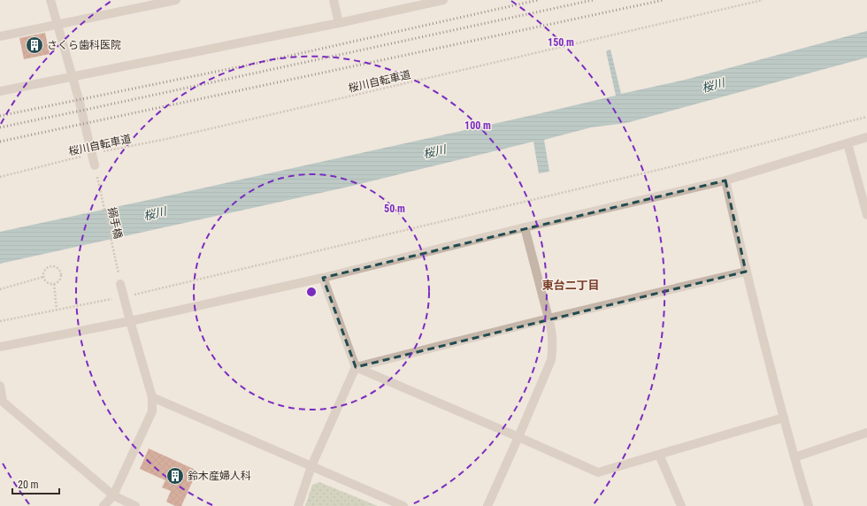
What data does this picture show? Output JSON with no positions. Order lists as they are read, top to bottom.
{
  "streets": {
    "path": ["桜川自転車道", "搦手橋"]
  },
  "districts": ["東台二丁目"],
  "water": ["桜川"],
  "places": {
    "building": ["さくら歯科医院", "鈴木産婦人科"]
  },
  "scale_bar": "20 m",
  "rings": ["150 m", "100 m", "50 m"]
}
